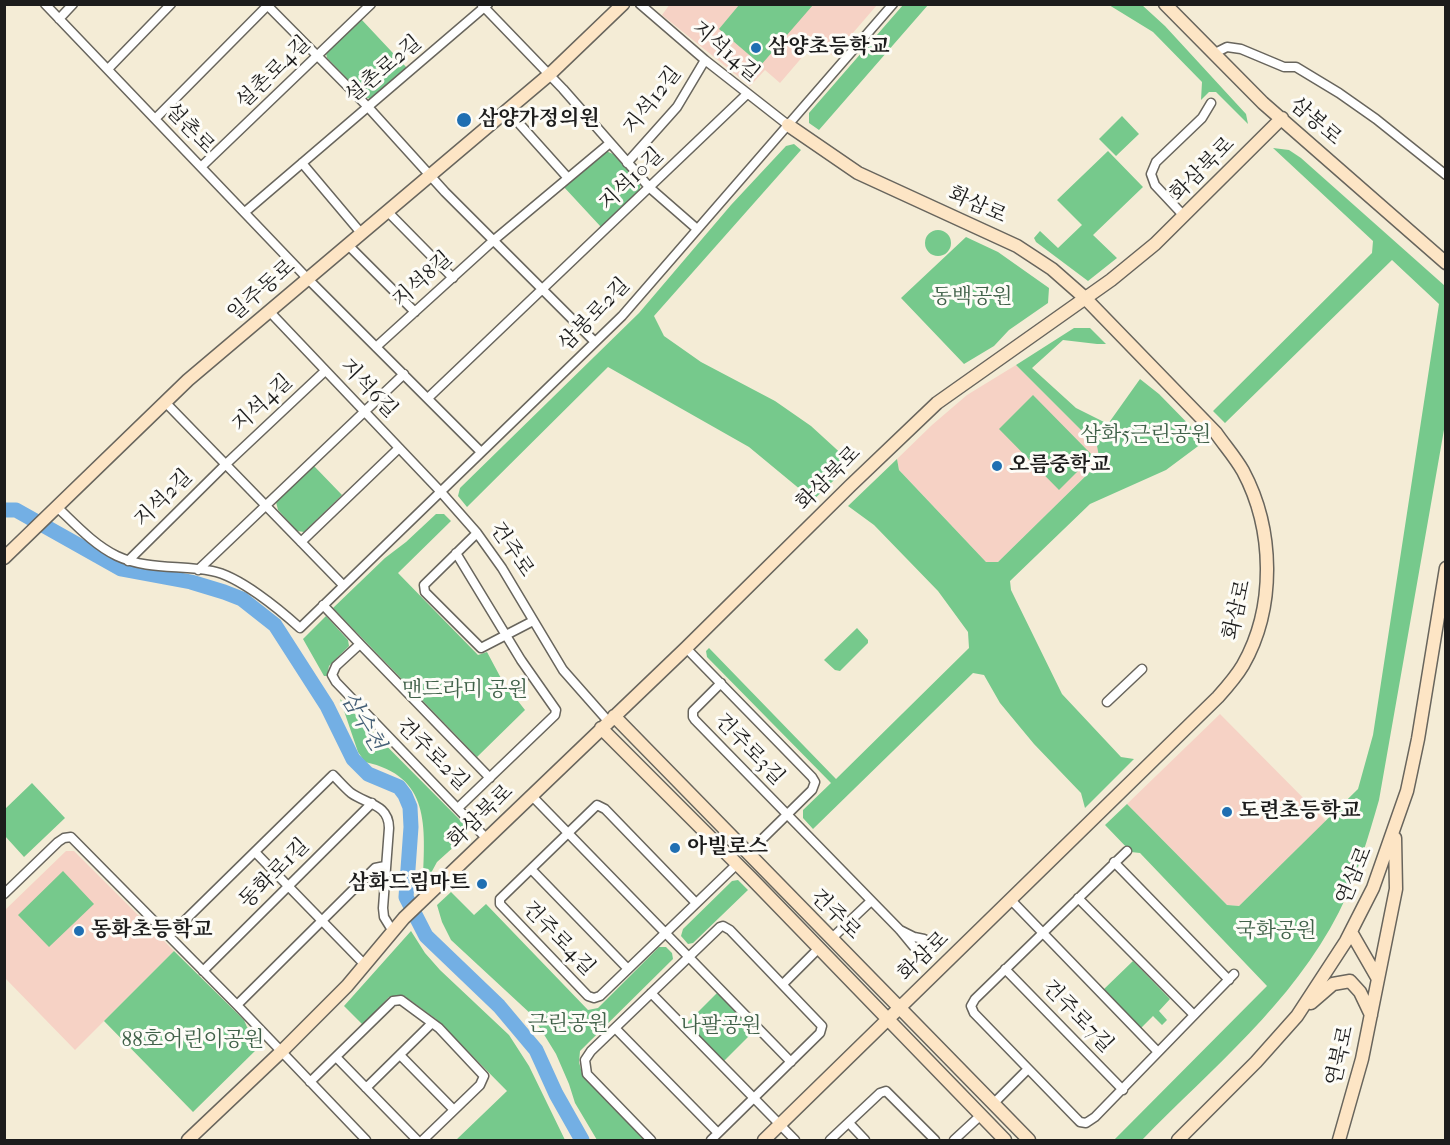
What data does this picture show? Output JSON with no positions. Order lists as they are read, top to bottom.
{
  "streets": {
    "street": [
      "지석14길",
      "설촌로2길",
      "설촌로4길",
      "지석12길",
      "삼봉로",
      "설촌로",
      "화삼북로",
      "지석10길",
      "화삼로",
      "지석8길",
      "일주동로",
      "삼봉로2길",
      "지석6길",
      "지석4길",
      "지석2길",
      "건주로",
      "건주로3길",
      "건주로2길",
      "동화로1길",
      "연삼로",
      "건주로4길",
      "건주로7길",
      "연북로"
    ]
  },
  "crossings": [
    ["지석14길", "지석12길"],
    ["지석14길", "지석10길"],
    ["지석14길", "화삼로"],
    ["지석14길", "삼봉로2길"],
    ["설촌로2길", "지석12길"],
    ["설촌로2길", "설촌로"],
    ["설촌로4길", "설촌로"],
    ["지석12길", "지석10길"],
    ["지석12길", "일주동로"],
    ["지석12길", "삼봉로2길"],
    ["삼봉로", "화삼북로"],
    ["설촌로", "일주동로"],
    ["화삼북로", "화삼로"],
    ["화삼북로", "건주로"],
    ["화삼북로", "건주로3길"],
    ["지석10길", "지석8길"],
    ["화삼로", "삼봉로2길"],
    ["화삼로", "건주로"],
    ["화삼로", "건주로7길"],
    ["일주동로", "지석6길"],
    ["일주동로", "지석4길"],
    ["일주동로", "지석2길"],
    ["삼봉로2길", "지석6길"],
    ["삼봉로2길", "지석4길"],
    ["삼봉로2길", "지석2길"],
    ["삼봉로2길", "건주로"],
    ["삼봉로2길", "건주로2길"],
    ["지석6길", "지석4길"],
    ["지석6길", "건주로"],
    ["지석4길", "지석2길"],
    ["건주로", "건주로3길"],
    ["건주로", "건주로4길"],
    ["연삼로", "연북로"]
  ],
  "water": ["삼수천"],
  "parks": [
    "동백공원",
    "삼화5근린공원",
    "맨드라미 공원",
    "국화공원",
    "근린공원",
    "나팔공원",
    "88호어린이공원"
  ],
  "places": [
    "삼양초등학교",
    "삼양가정의원",
    "오름중학교",
    "도련초등학교",
    "아빌로스",
    "삼화드림마트",
    "동화초등학교"
  ]
}
